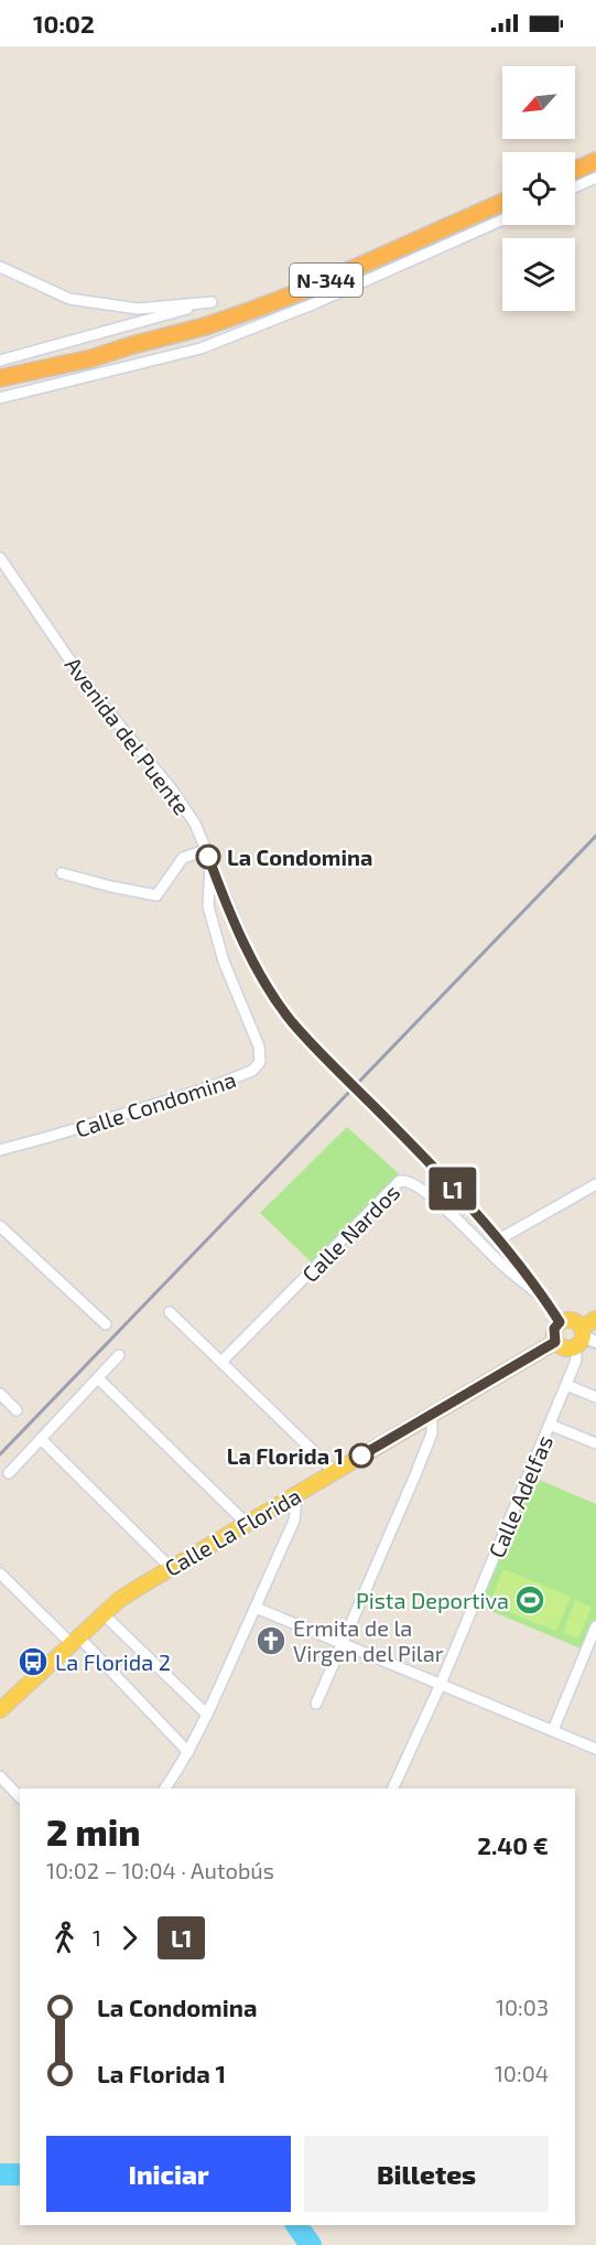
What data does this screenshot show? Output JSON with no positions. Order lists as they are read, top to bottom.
{
  "streets": {
    "highway": ["N-344"],
    "main road": ["Calle La Florida"],
    "street": [
      "Avenida del Puente",
      "Calle Condomina",
      "Calle Nardos",
      "Calle Adelfas"
    ]
  },
  "crossings": [
    ["Avenida del Puente", "Calle Condomina"],
    ["Avenida del Puente", "Calle Nardos"],
    ["Avenida del Puente", "Calle Adelfas"],
    ["Avenida del Puente", "Calle La Florida"],
    ["Calle Adelfas", "Calle La Florida"]
  ],
  "places": {
    "other": ["La Condomina", "La Florida 1"],
    "sports": ["Pista Deportiva"],
    "church": ["Ermita de la Virgen del Pilar"],
    "bus stop": ["La Florida 2"]
  },
  "lines": ["bus line L1"],
  "north": "bottom left",
  "page": {
    "status": "10:02",
    "on_map": "L1",
    "heading": ["2 min", "10:02 – 10:04 · Autobús", "2.40 €"],
    "legs": ["1", "L1"],
    "list": [
      {
        "name": "La Condomina",
        "value": "10:03"
      },
      {
        "name": "La Florida 1",
        "value": "10:04"
      }
    ],
    "buttons": ["Iniciar", "Billetes"]
  }
}
